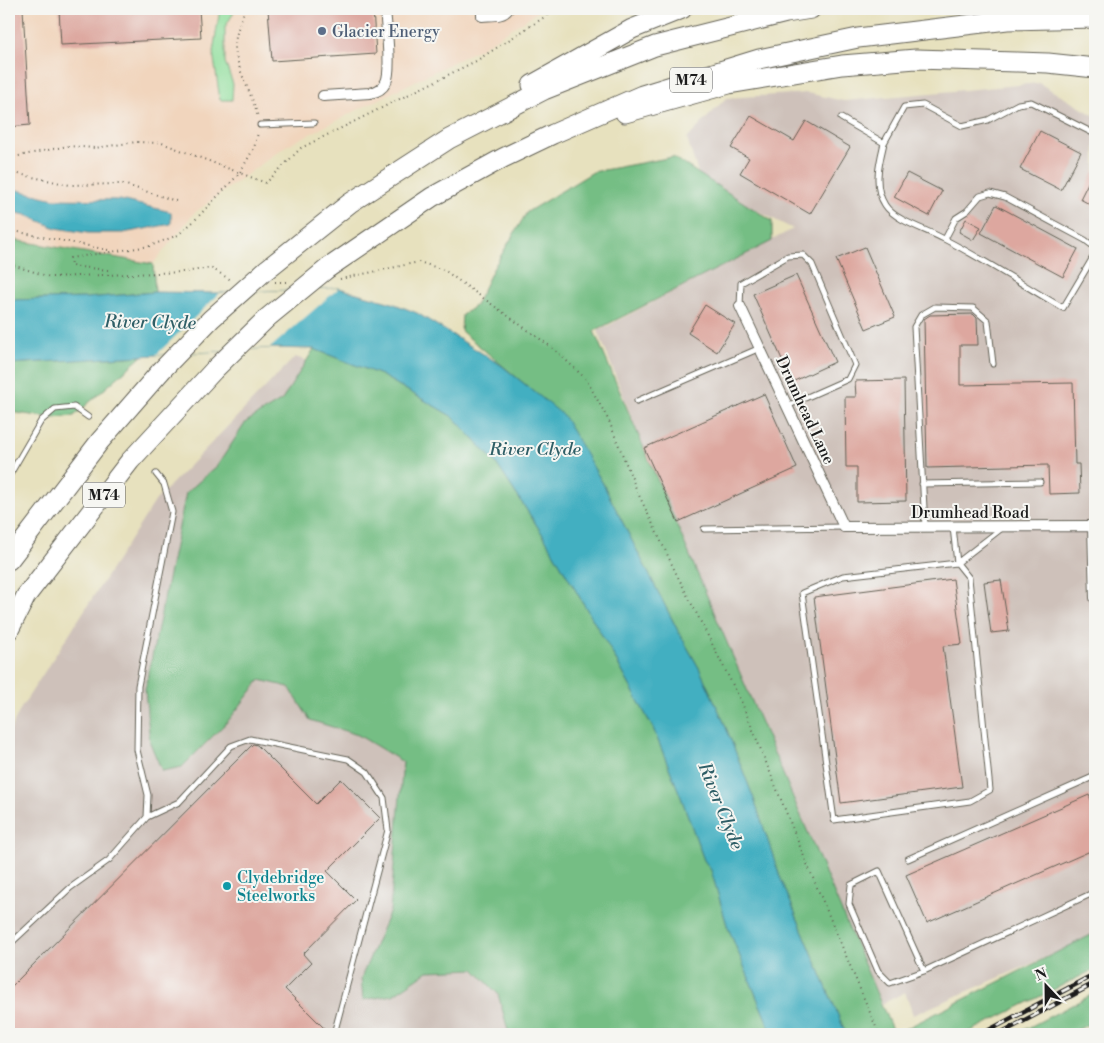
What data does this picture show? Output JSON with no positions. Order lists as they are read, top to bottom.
{
  "streets": {
    "highway": ["M74"],
    "street": ["Drumhead Lane", "Drumhead Road"]
  },
  "crossings": [
    ["Drumhead Lane", "Drumhead Road"]
  ],
  "water": ["River Clyde"],
  "places": ["Glacier Energy", "Clydebridge Steelworks"],
  "north": "top"
}
